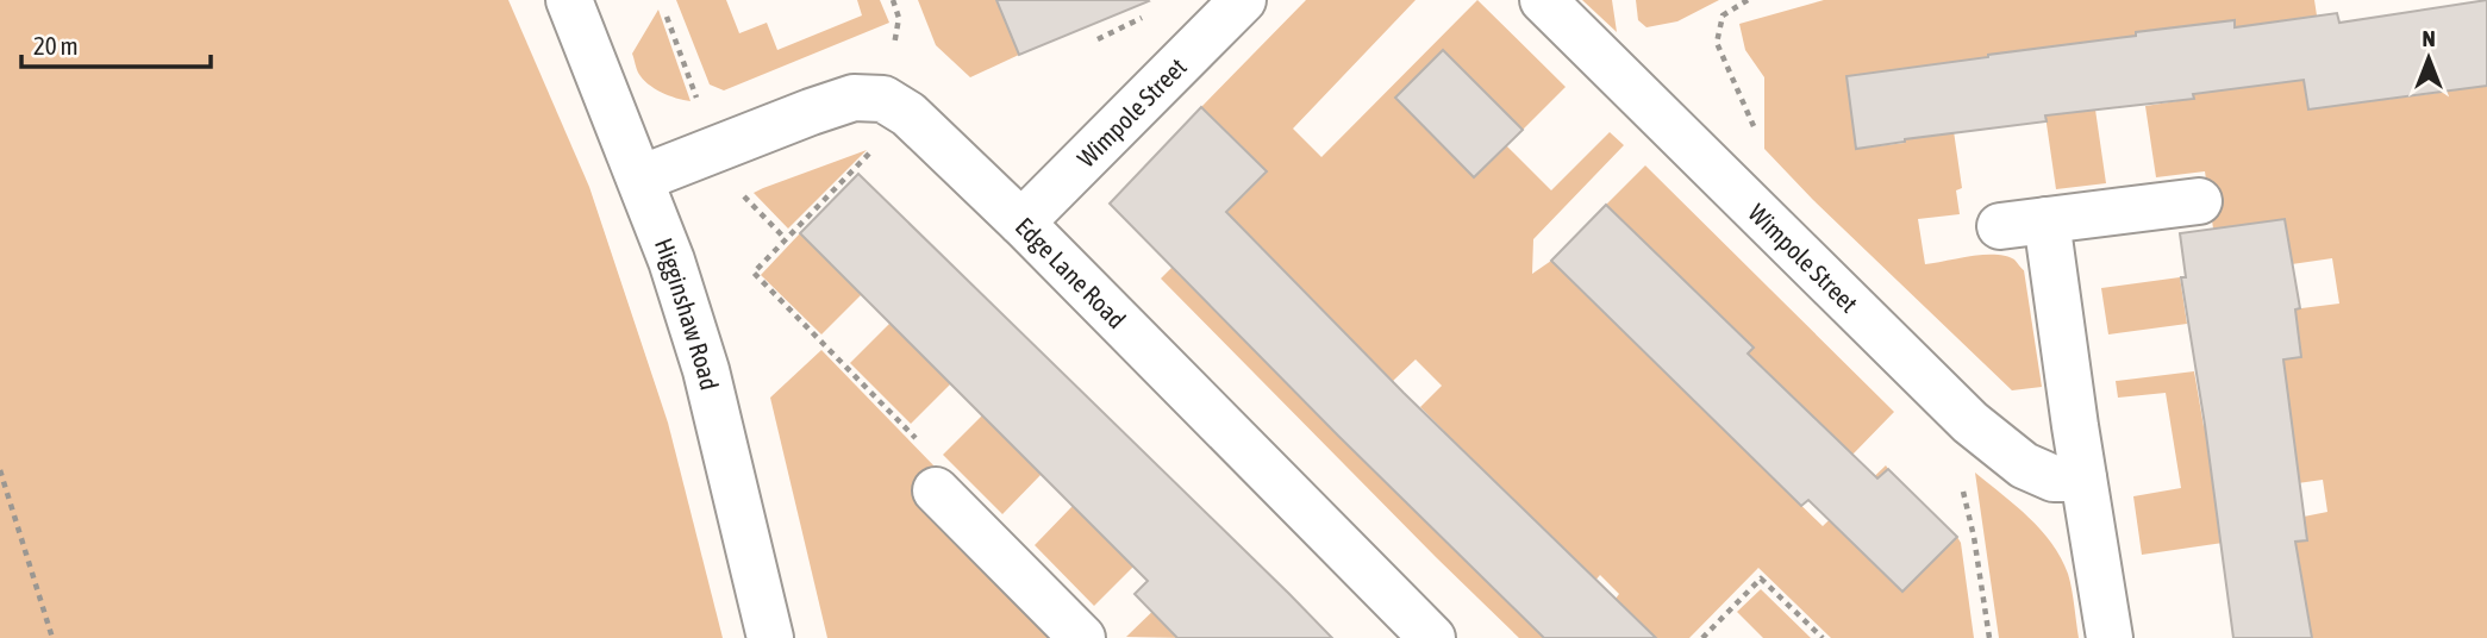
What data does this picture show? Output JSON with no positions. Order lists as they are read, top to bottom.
{
  "streets": {
    "street": ["Wimpole Street", "Edge Lane Road", "Higginshaw Road"]
  },
  "crossings": [
    ["Wimpole Street", "Edge Lane Road"],
    ["Edge Lane Road", "Higginshaw Road"]
  ],
  "scale_bar": "20 m",
  "north": "top"
}
